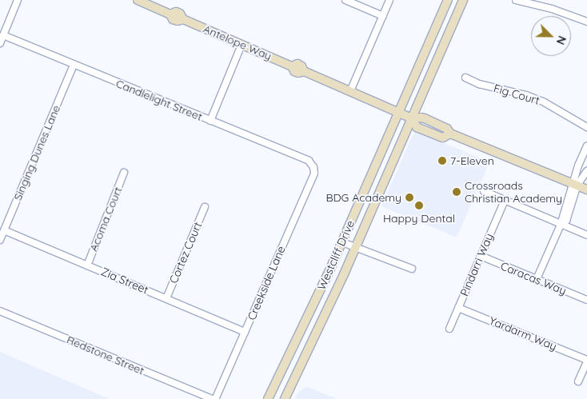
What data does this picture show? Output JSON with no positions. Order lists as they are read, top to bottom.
{
  "streets": {
    "main road": ["Antelope Way", "Westcliff Drive"],
    "street": [
      "Fig Court",
      "Candlelight Street",
      "Singing Dunes Lane",
      "Acoma Court",
      "Cortez Court",
      "Pindarri Way",
      "Caracas Way",
      "Zia Street",
      "Creekside Lane",
      "Yardarm Way",
      "Redstone Street"
    ]
  },
  "crossings": [
    ["Antelope Way", "Westcliff Drive"],
    ["Candlelight Street", "Singing Dunes Lane"],
    ["Candlelight Street", "Creekside Lane"],
    ["Singing Dunes Lane", "Zia Street"],
    ["Acoma Court", "Zia Street"],
    ["Cortez Court", "Zia Street"],
    ["Pindarri Way", "Caracas Way"],
    ["Pindarri Way", "Yardarm Way"],
    ["Zia Street", "Creekside Lane"]
  ],
  "places": [
    "7-Eleven",
    "Crossroads Christian Academy",
    "BDG Academy",
    "Happy Dental"
  ],
  "north": "bottom right"
}
